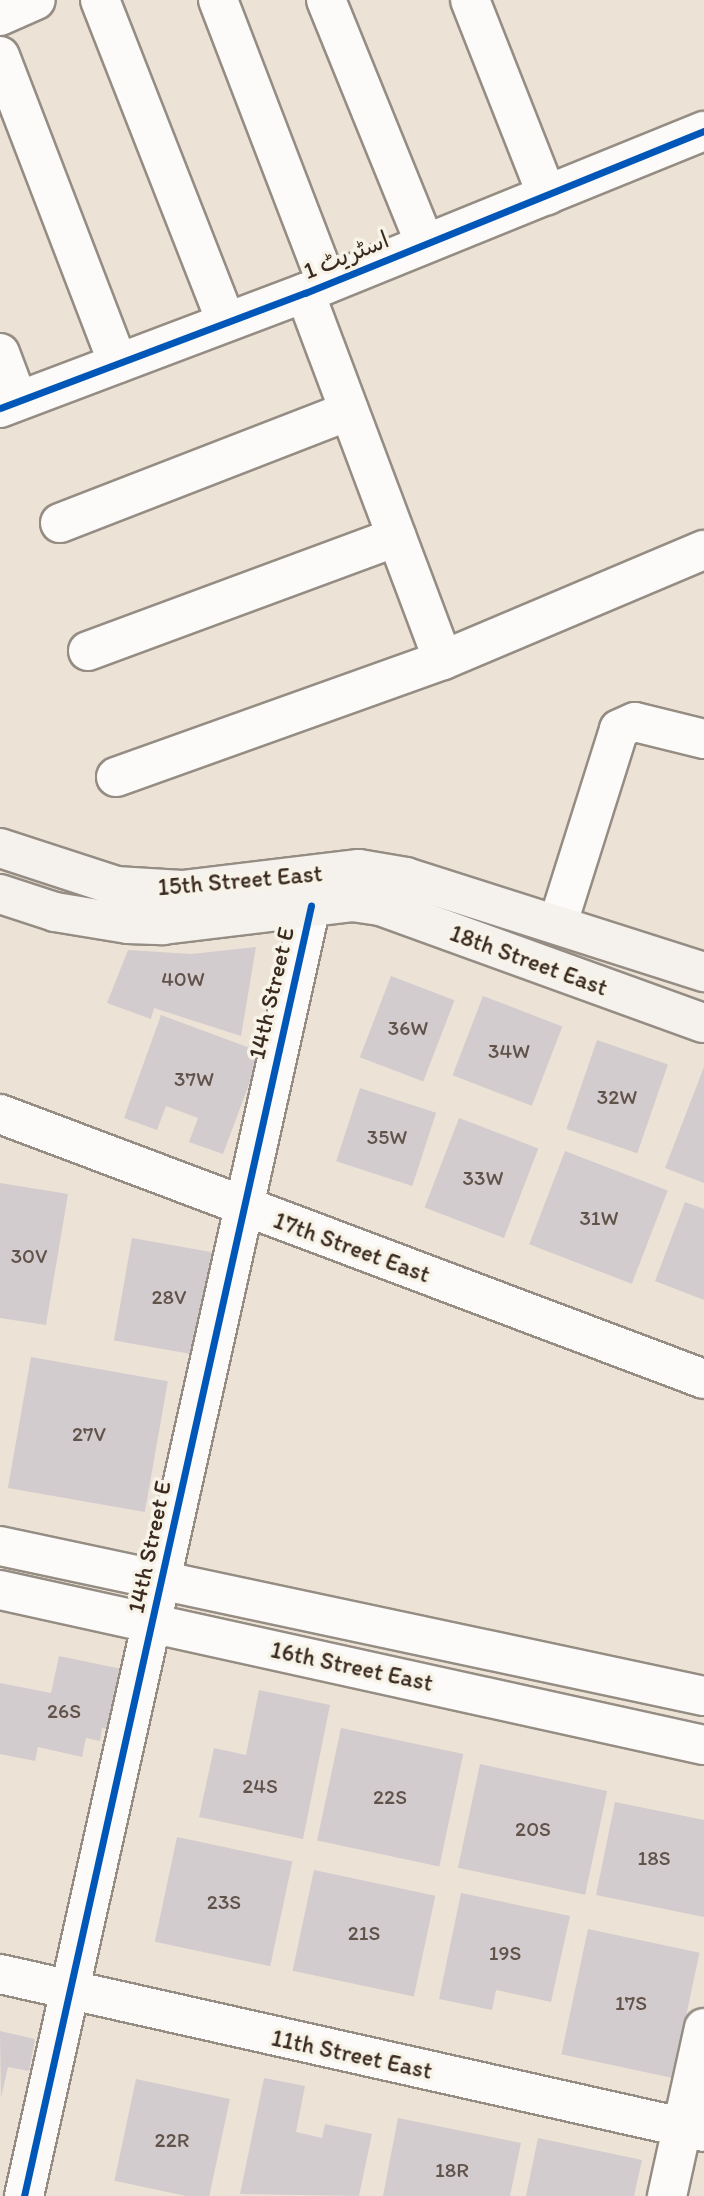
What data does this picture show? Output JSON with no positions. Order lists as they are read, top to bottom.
{
  "streets": {
    "street": [
      "اسٹریٹ 1",
      "15th Street East",
      "18th Street East",
      "14th Street E",
      "17th Street East",
      "16th Street East",
      "11th Street East"
    ]
  },
  "crossings": [
    ["15th Street East", "18th Street East"],
    ["15th Street East", "14th Street E"],
    ["14th Street E", "17th Street East"],
    ["14th Street E", "16th Street East"],
    ["14th Street E", "11th Street East"]
  ],
  "house_numbers": [
    "40W",
    "36W",
    "34W",
    "37W",
    "32W",
    "35W",
    "33W",
    "31W",
    "30V",
    "28V",
    "27V",
    "26S",
    "24S",
    "22S",
    "20S",
    "18S",
    "23S",
    "21S",
    "19S",
    "17S",
    "22R",
    "18R"
  ]
}
